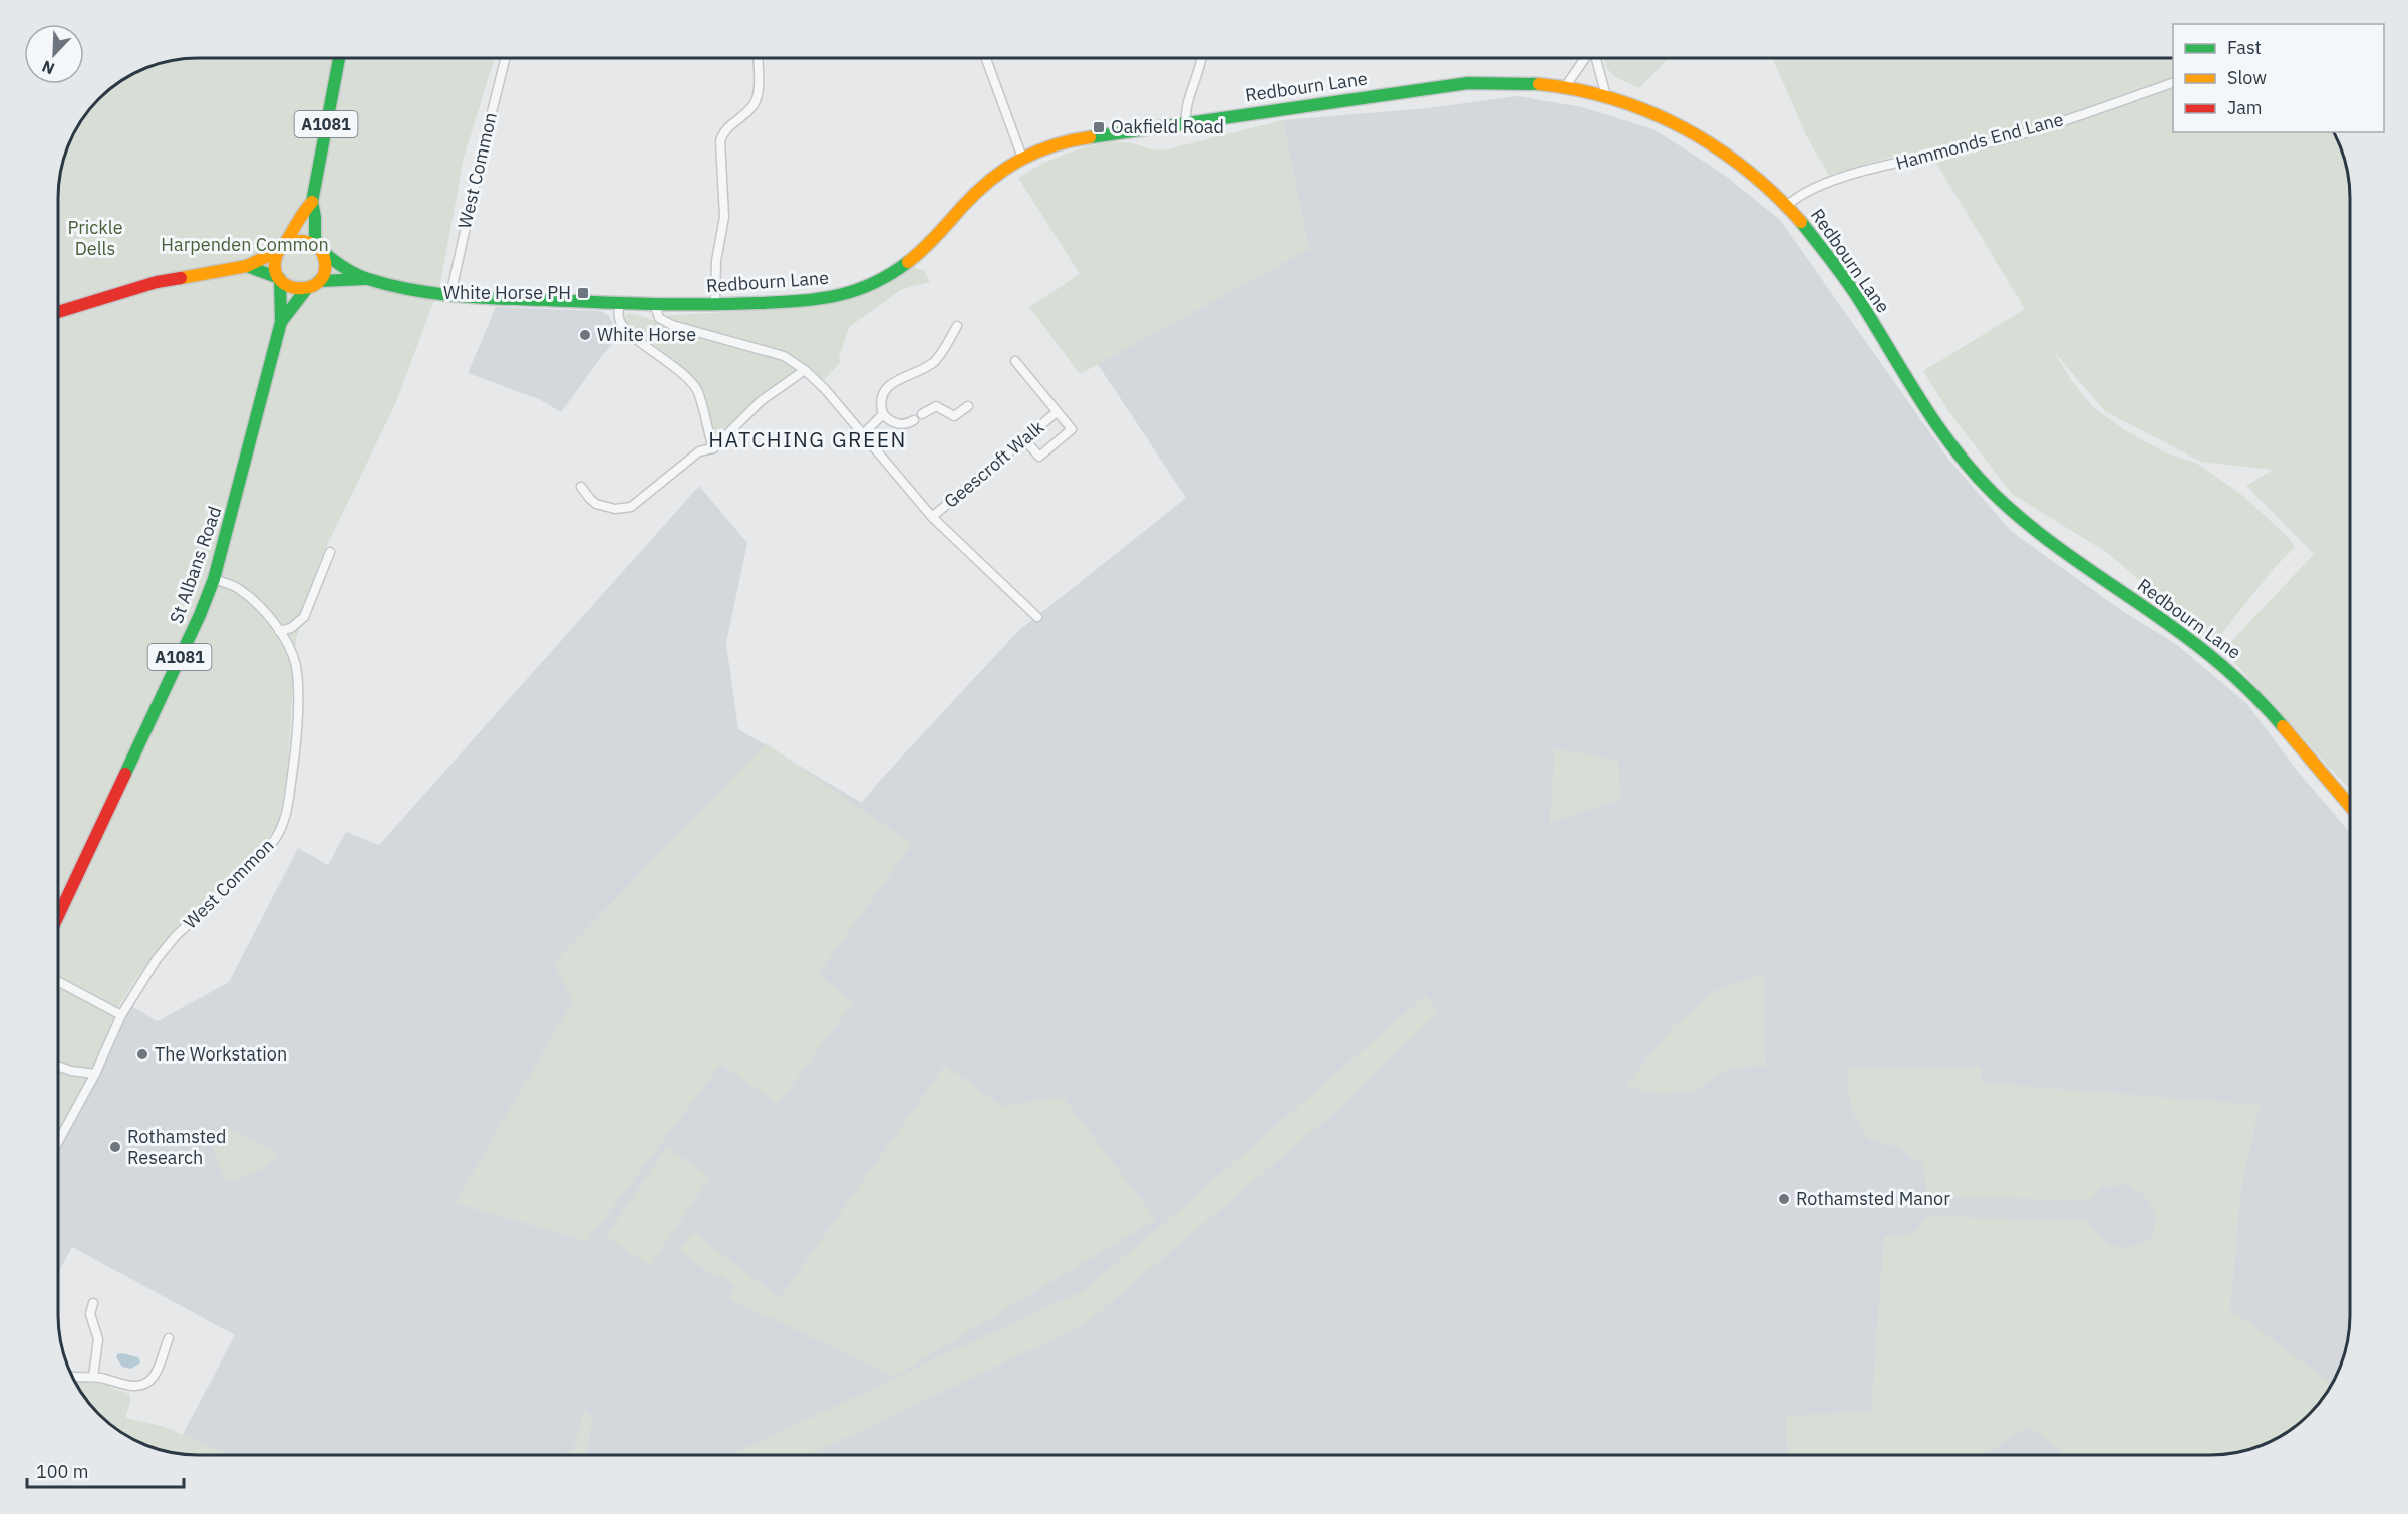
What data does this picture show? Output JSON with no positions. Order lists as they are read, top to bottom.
{
  "streets": {
    "main road": ["Redbourn Lane", "A1081", "St Albans Road"],
    "street": ["Hammonds End Lane", "West Common", "Geescroft Walk"]
  },
  "crossings": [
    ["Redbourn Lane", "Hammonds End Lane"],
    ["Redbourn Lane", "West Common"],
    ["Redbourn Lane", "St Albans Road"],
    ["West Common", "St Albans Road"]
  ],
  "districts": ["HATCHING GREEN"],
  "parks": ["Prickle Dells", "Harpenden Common"],
  "places": {
    "transit": ["Oakfield Road", "White Horse PH"],
    "other": [
      "White Horse",
      "The Workstation",
      "Rothamsted Research",
      "Rothamsted Manor"
    ]
  },
  "legend": ["Fast", "Slow", "Jam"],
  "scale_bar": "100 m",
  "north": "bottom left"
}
